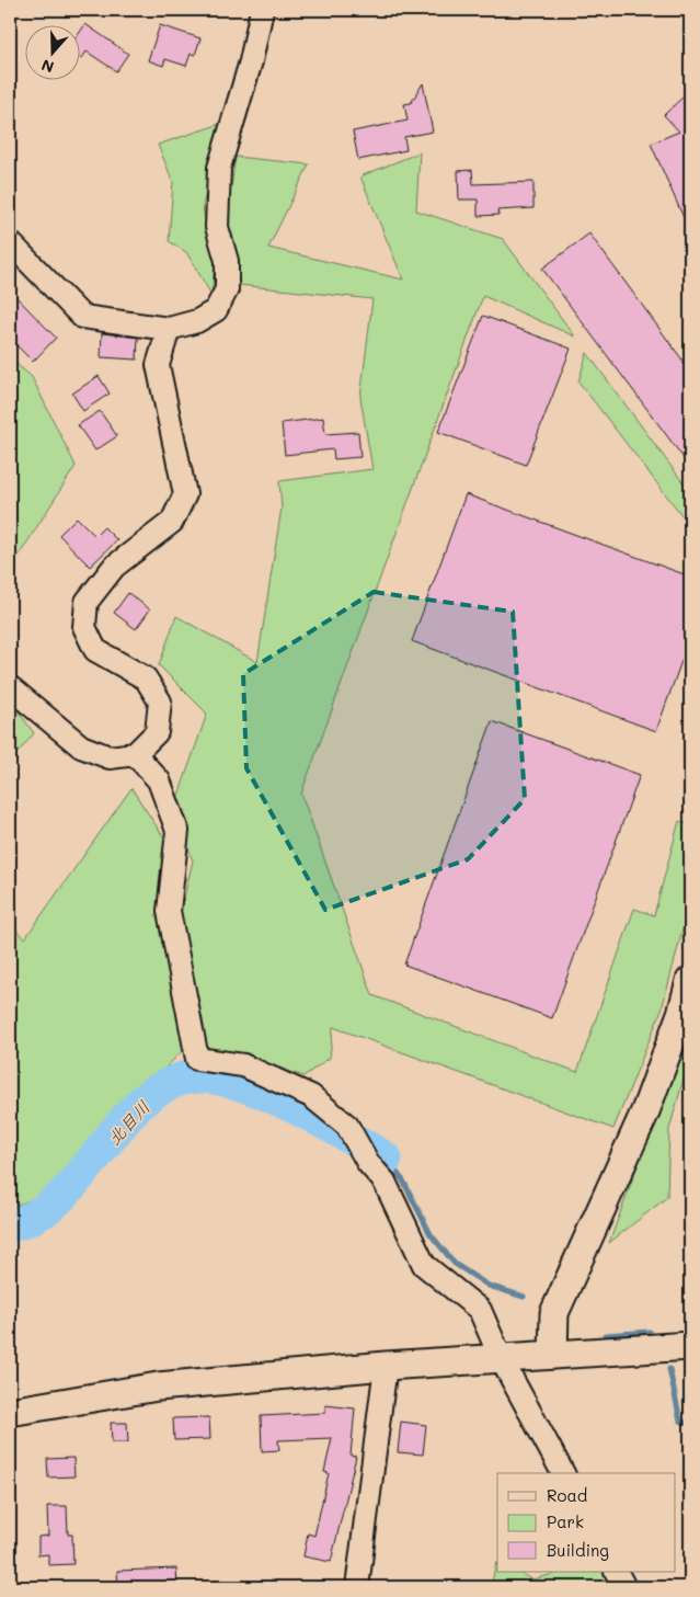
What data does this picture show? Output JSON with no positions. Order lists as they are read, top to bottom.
{
  "water": ["北目川"],
  "legend": ["Road", "Park", "Building"],
  "north": "bottom"
}
